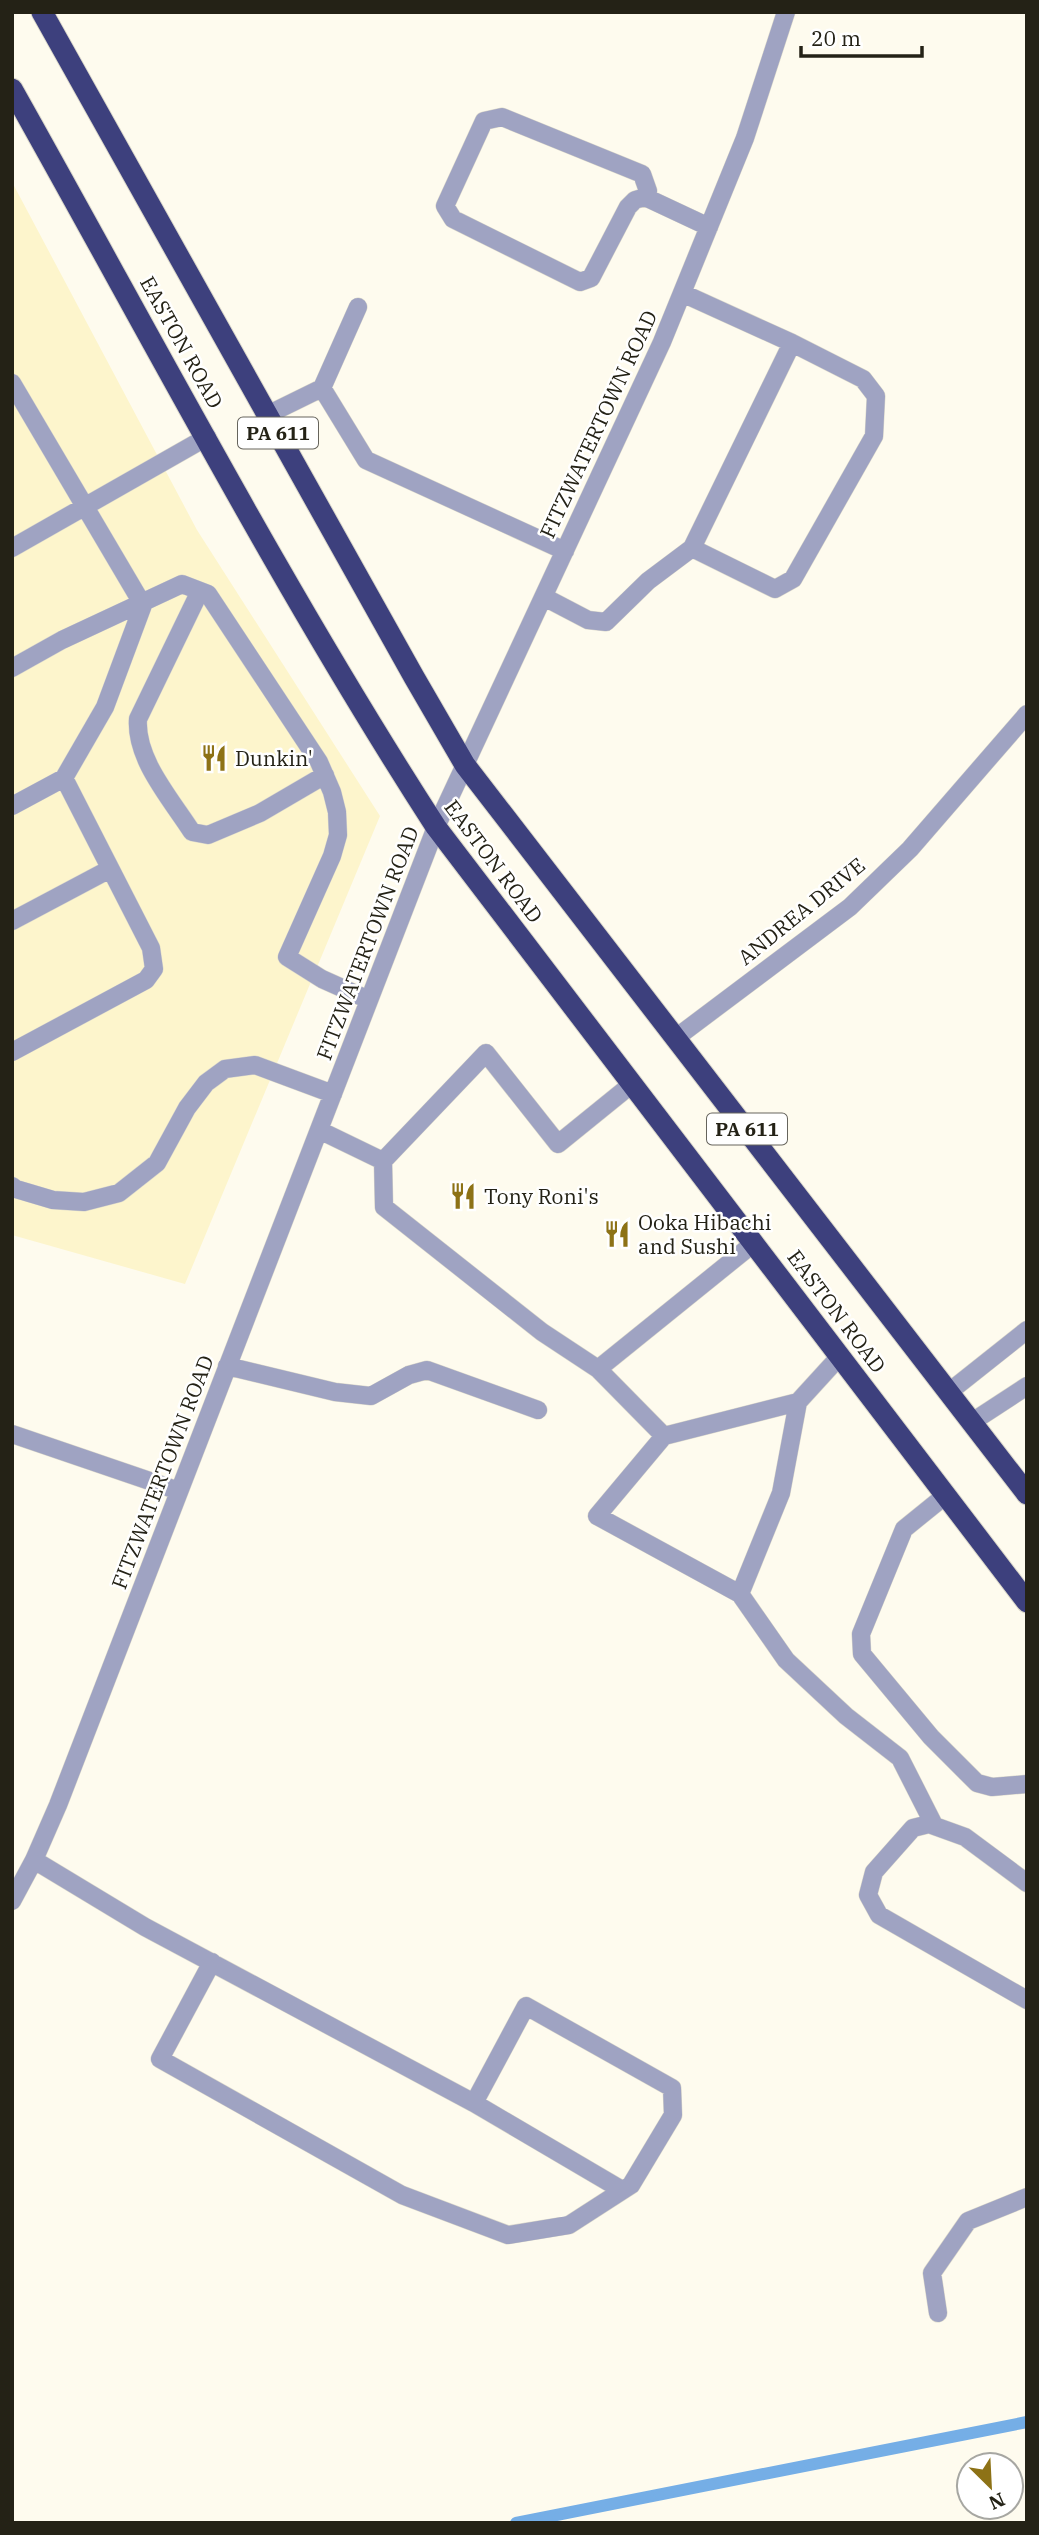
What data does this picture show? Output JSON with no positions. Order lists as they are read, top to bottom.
{
  "streets": {
    "highway": ["EASTON ROAD", "PA 611"],
    "street": ["FITZWATERTOWN ROAD", "ANDREA DRIVE"]
  },
  "crossings": [
    ["EASTON ROAD", "FITZWATERTOWN ROAD"],
    ["EASTON ROAD", "ANDREA DRIVE"]
  ],
  "places": {
    "restaurant": ["Dunkin'", "Tony Roni's", "Ooka Hibachi and Sushi"]
  },
  "scale_bar": "20 m",
  "north": "bottom right"
}
